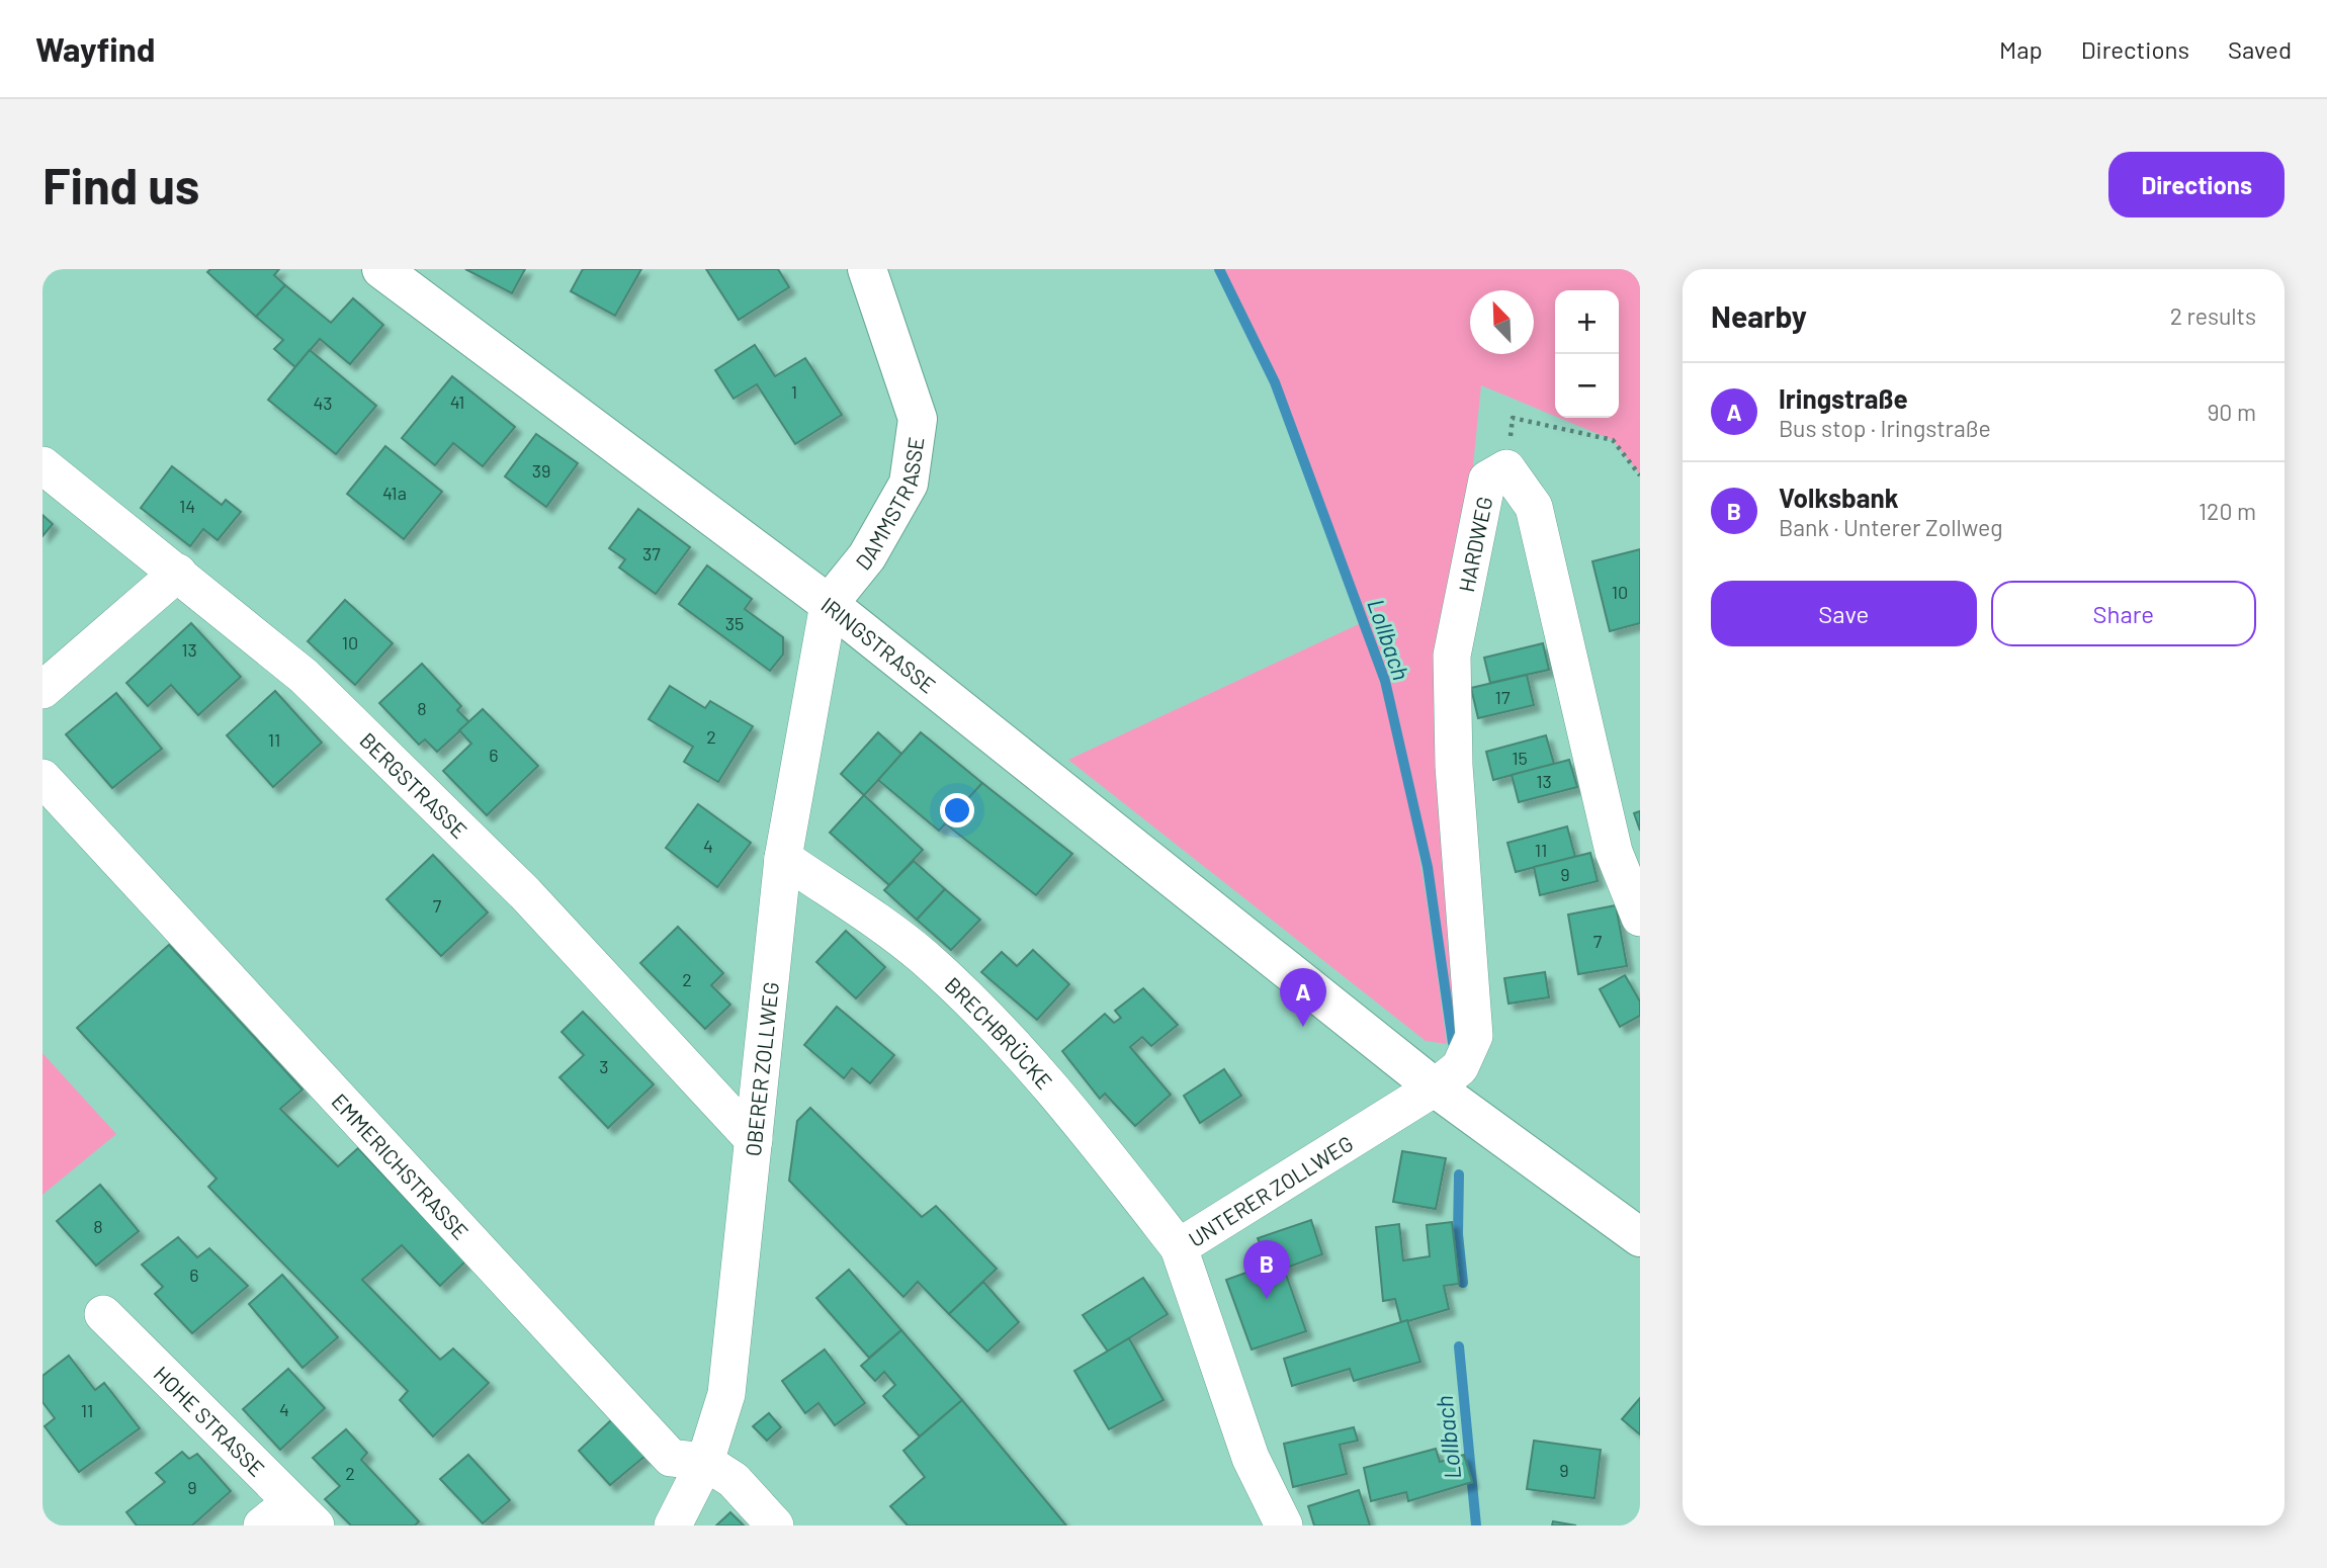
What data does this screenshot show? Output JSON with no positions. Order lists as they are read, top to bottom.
{
  "streets": {
    "main road": ["DAMMSTRASSE", "IRINGSTRASSE"],
    "street": [
      "HARDWEG",
      "BERGSTRASSE",
      "BRECHBRÜCKE",
      "OBERER ZOLLWEG",
      "EMMERICHSTRASSE",
      "UNTERER ZOLLWEG",
      "HOHE STRASSE"
    ]
  },
  "crossings": [
    ["DAMMSTRASSE", "IRINGSTRASSE"],
    ["DAMMSTRASSE", "OBERER ZOLLWEG"],
    ["HARDWEG", "IRINGSTRASSE"],
    ["HARDWEG", "UNTERER ZOLLWEG"],
    ["IRINGSTRASSE", "OBERER ZOLLWEG"],
    ["IRINGSTRASSE", "UNTERER ZOLLWEG"],
    ["BERGSTRASSE", "OBERER ZOLLWEG"],
    ["BRECHBRÜCKE", "OBERER ZOLLWEG"],
    ["BRECHBRÜCKE", "UNTERER ZOLLWEG"],
    ["OBERER ZOLLWEG", "EMMERICHSTRASSE"]
  ],
  "water": ["Lollbach"],
  "house_numbers": [
    "1",
    "41",
    "43",
    "39",
    "41a",
    "14",
    "37",
    "10",
    "35",
    "10",
    "13",
    "17",
    "8",
    "2",
    "11",
    "6",
    "15",
    "13",
    "4",
    "11",
    "9",
    "7",
    "7",
    "2",
    "3",
    "8",
    "6",
    "4",
    "11",
    "9",
    "2",
    "9"
  ],
  "north": "top left",
  "page": {
    "header": "Wayfind",
    "nav": ["Map", "Directions", "Saved"],
    "buttons": [
      "Directions",
      ["Save", "Share"]
    ],
    "title": "Find us",
    "heading": ["Nearby", "2 results"],
    "map_buttons": ["+", "−"],
    "list": [
      {
        "mark": "A",
        "name": "Iringstraße",
        "note": "Bus stop · Iringstraße",
        "value": "90 m"
      },
      {
        "mark": "B",
        "name": "Volksbank",
        "note": "Bank · Unterer Zollweg",
        "value": "120 m"
      }
    ],
    "pins": ["A", "B"]
  }
}
